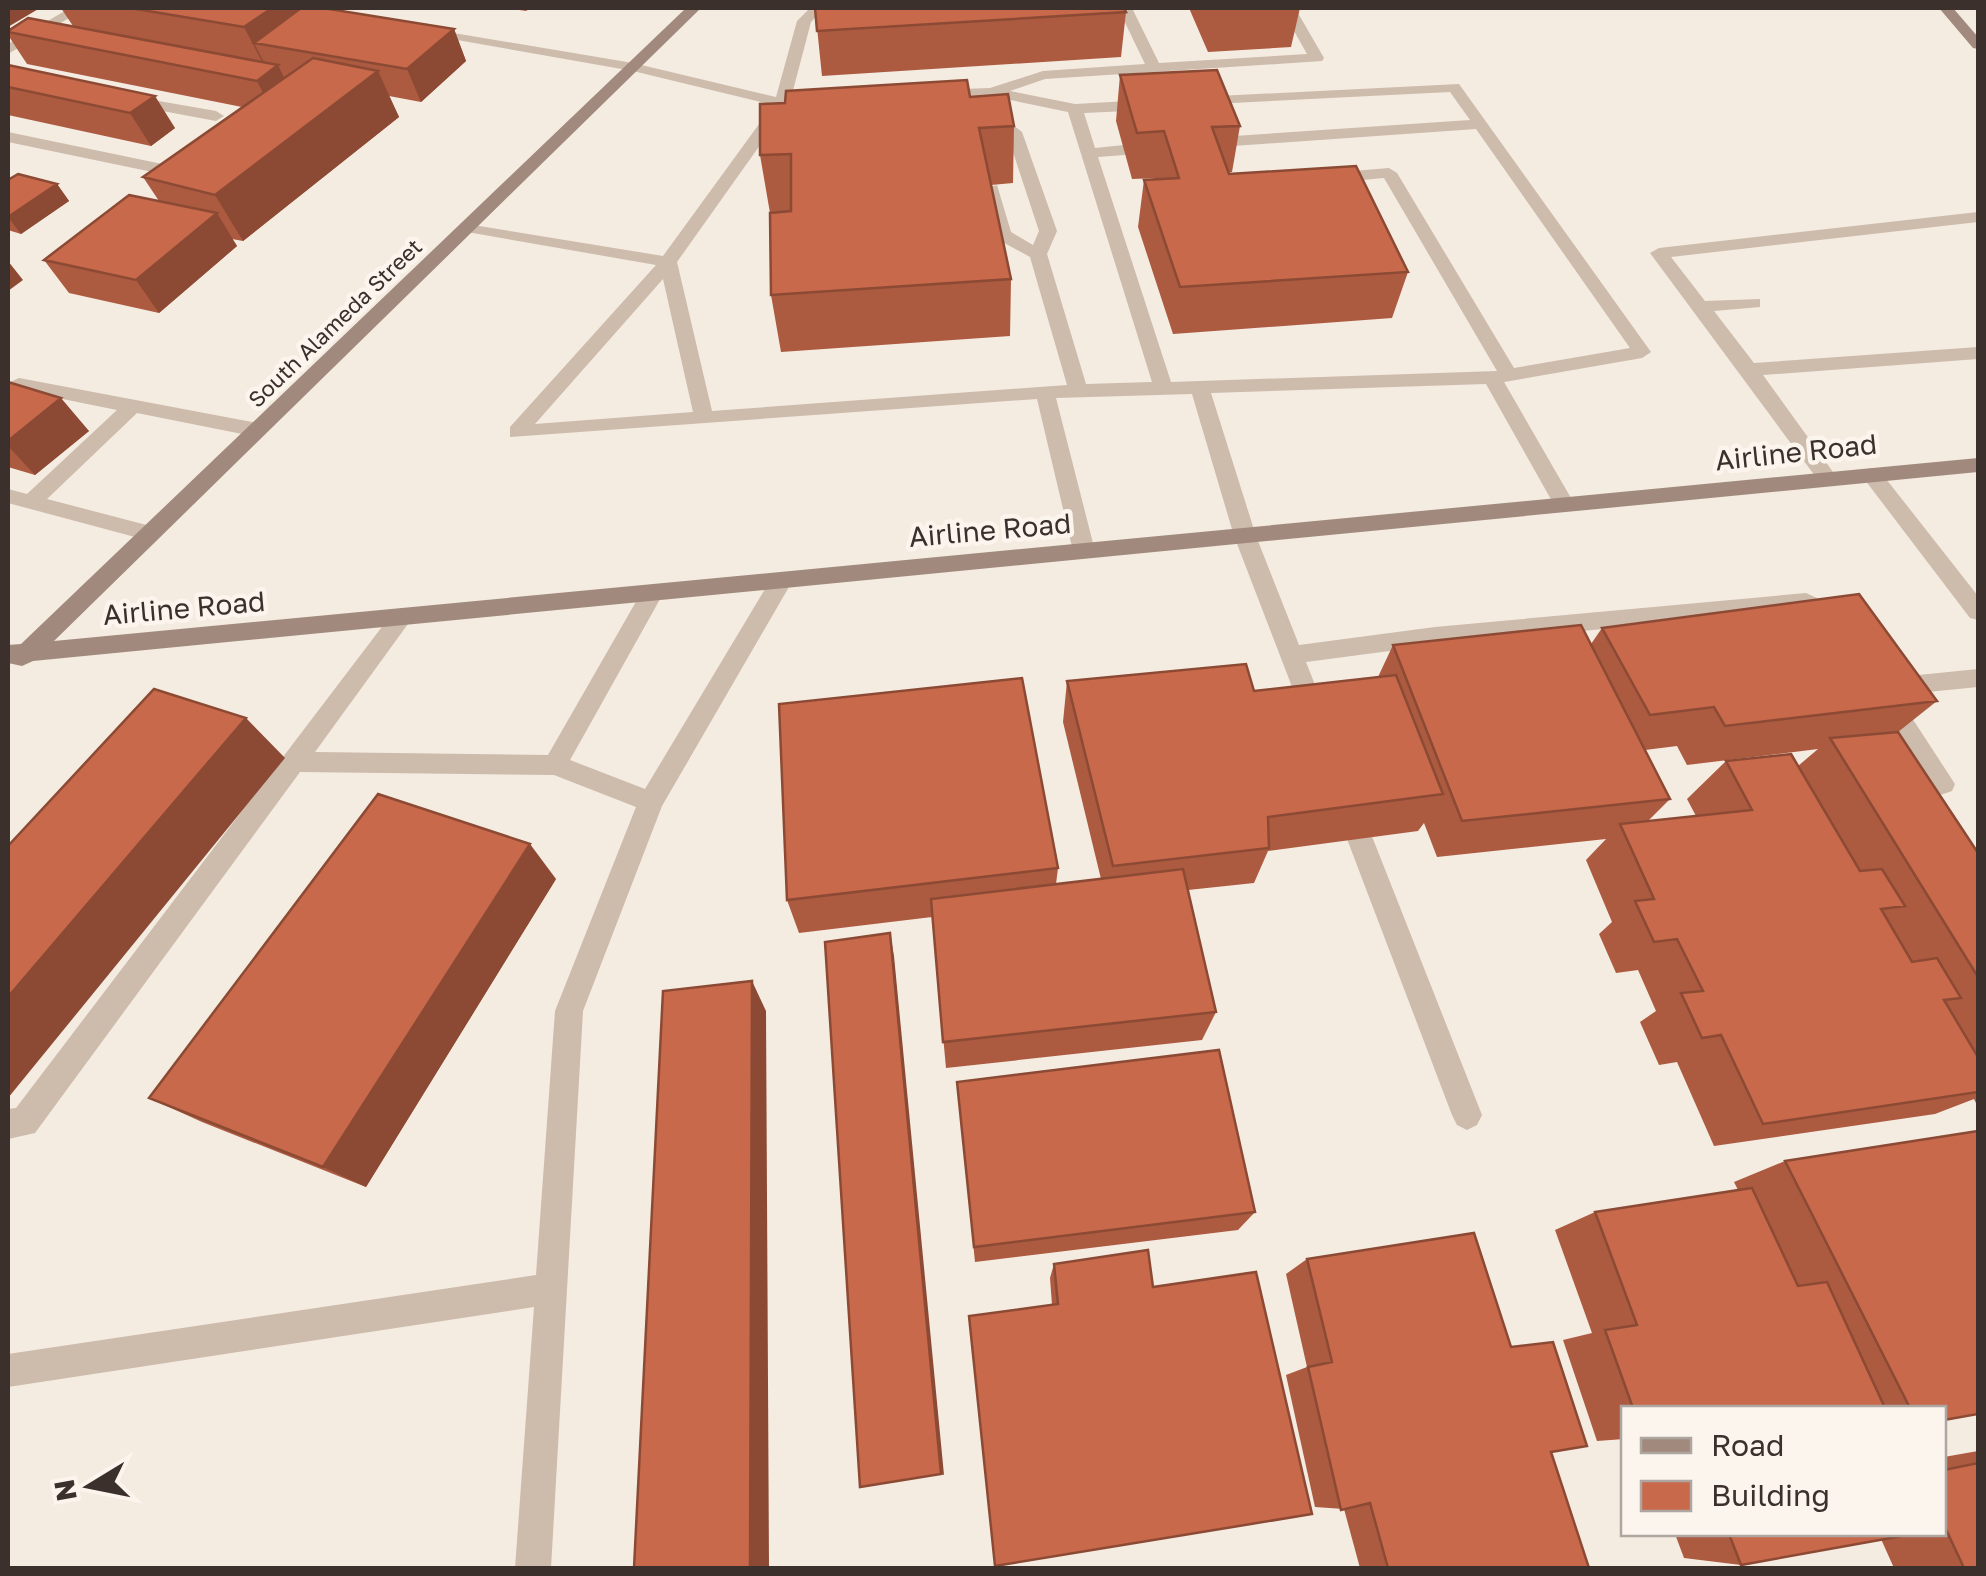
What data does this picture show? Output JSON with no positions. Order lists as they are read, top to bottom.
{
  "streets": {
    "main road": ["South Alameda Street", "Airline Road"]
  },
  "crossings": [
    ["South Alameda Street", "Airline Road"]
  ],
  "legend": ["Road", "Building"],
  "north": "left"
}
